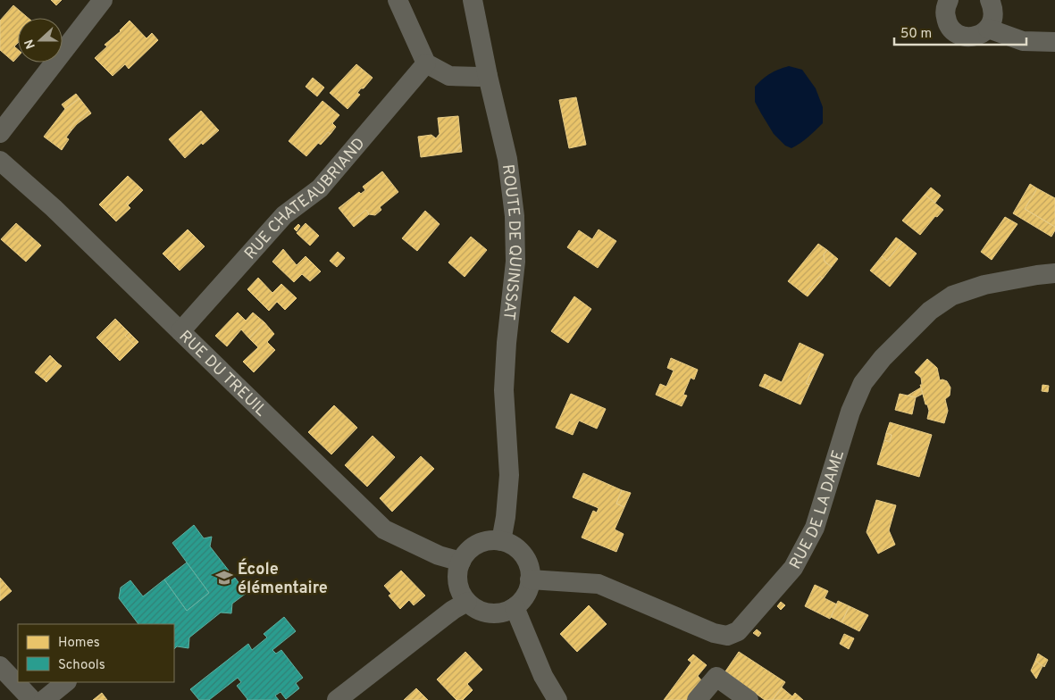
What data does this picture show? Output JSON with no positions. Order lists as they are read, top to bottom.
{
  "streets": {
    "street": [
      "RUE CHATEAUBRIAND",
      "ROUTE DE QUINSSAT",
      "RUE DU TREUIL",
      "RUE DE LA DAME"
    ]
  },
  "crossings": [
    ["RUE CHATEAUBRIAND", "RUE DU TREUIL"],
    ["ROUTE DE QUINSSAT", "RUE DU TREUIL"],
    ["ROUTE DE QUINSSAT", "RUE DE LA DAME"],
    ["RUE DU TREUIL", "RUE DE LA DAME"]
  ],
  "places": {
    "school or university": ["École élémentaire"]
  },
  "legend": ["Homes", "Schools"],
  "scale_bar": "50 m",
  "north": "left"
}
